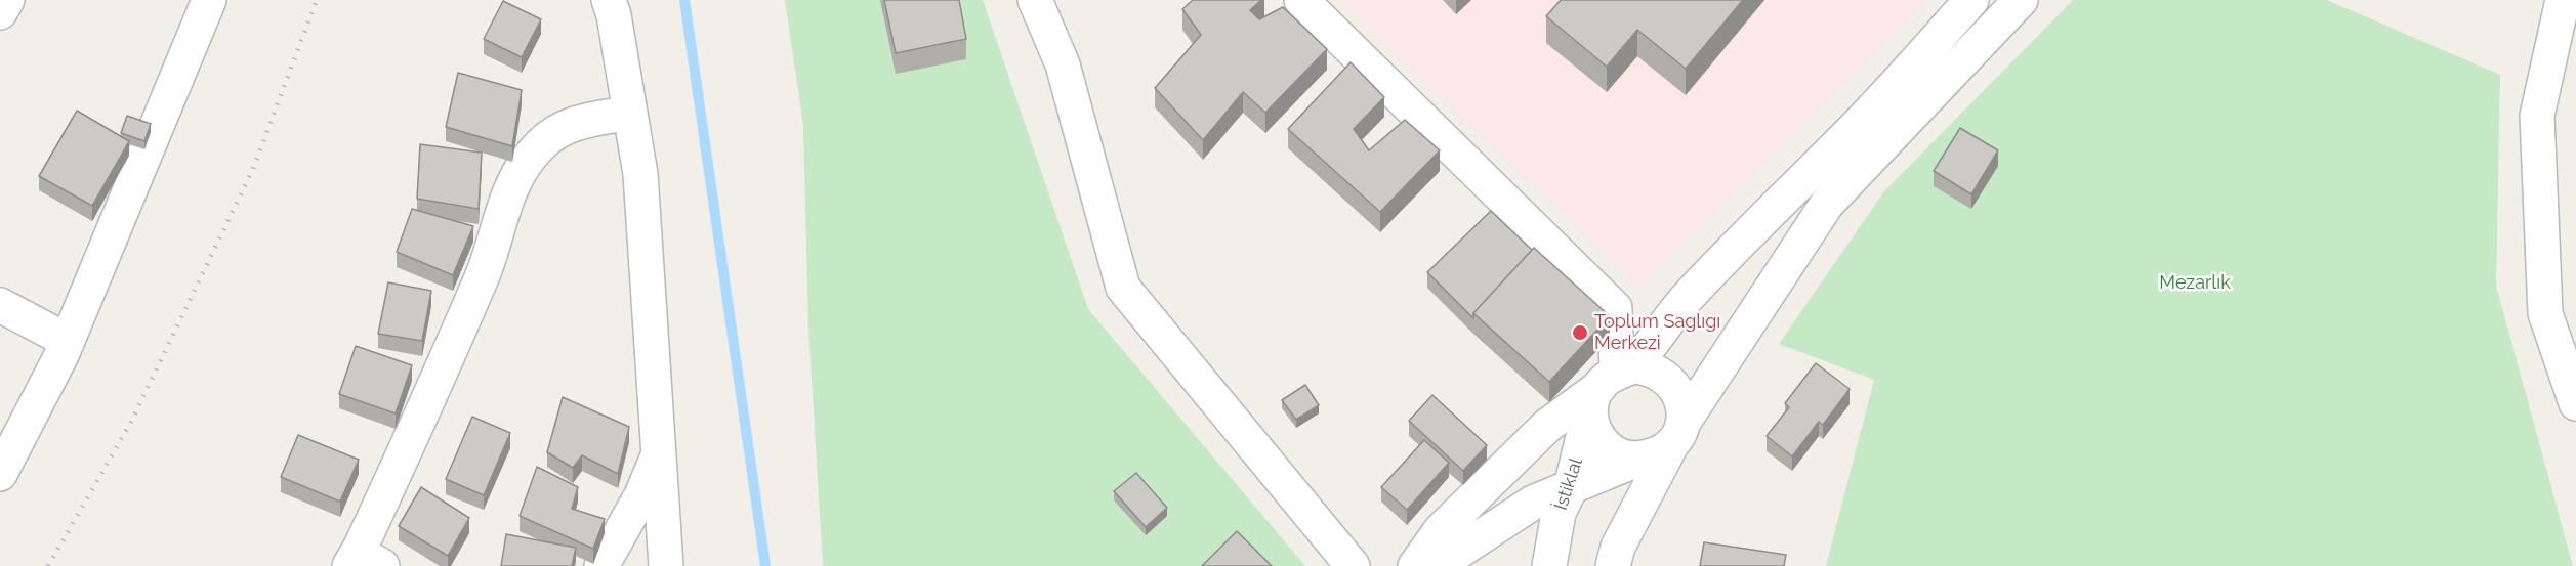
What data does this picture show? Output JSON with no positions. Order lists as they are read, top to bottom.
{
  "streets": {
    "street": ["İstiklal"]
  },
  "parks": ["Mezarlık"],
  "places": ["Toplum Saglıgı Merkezi"]
}
